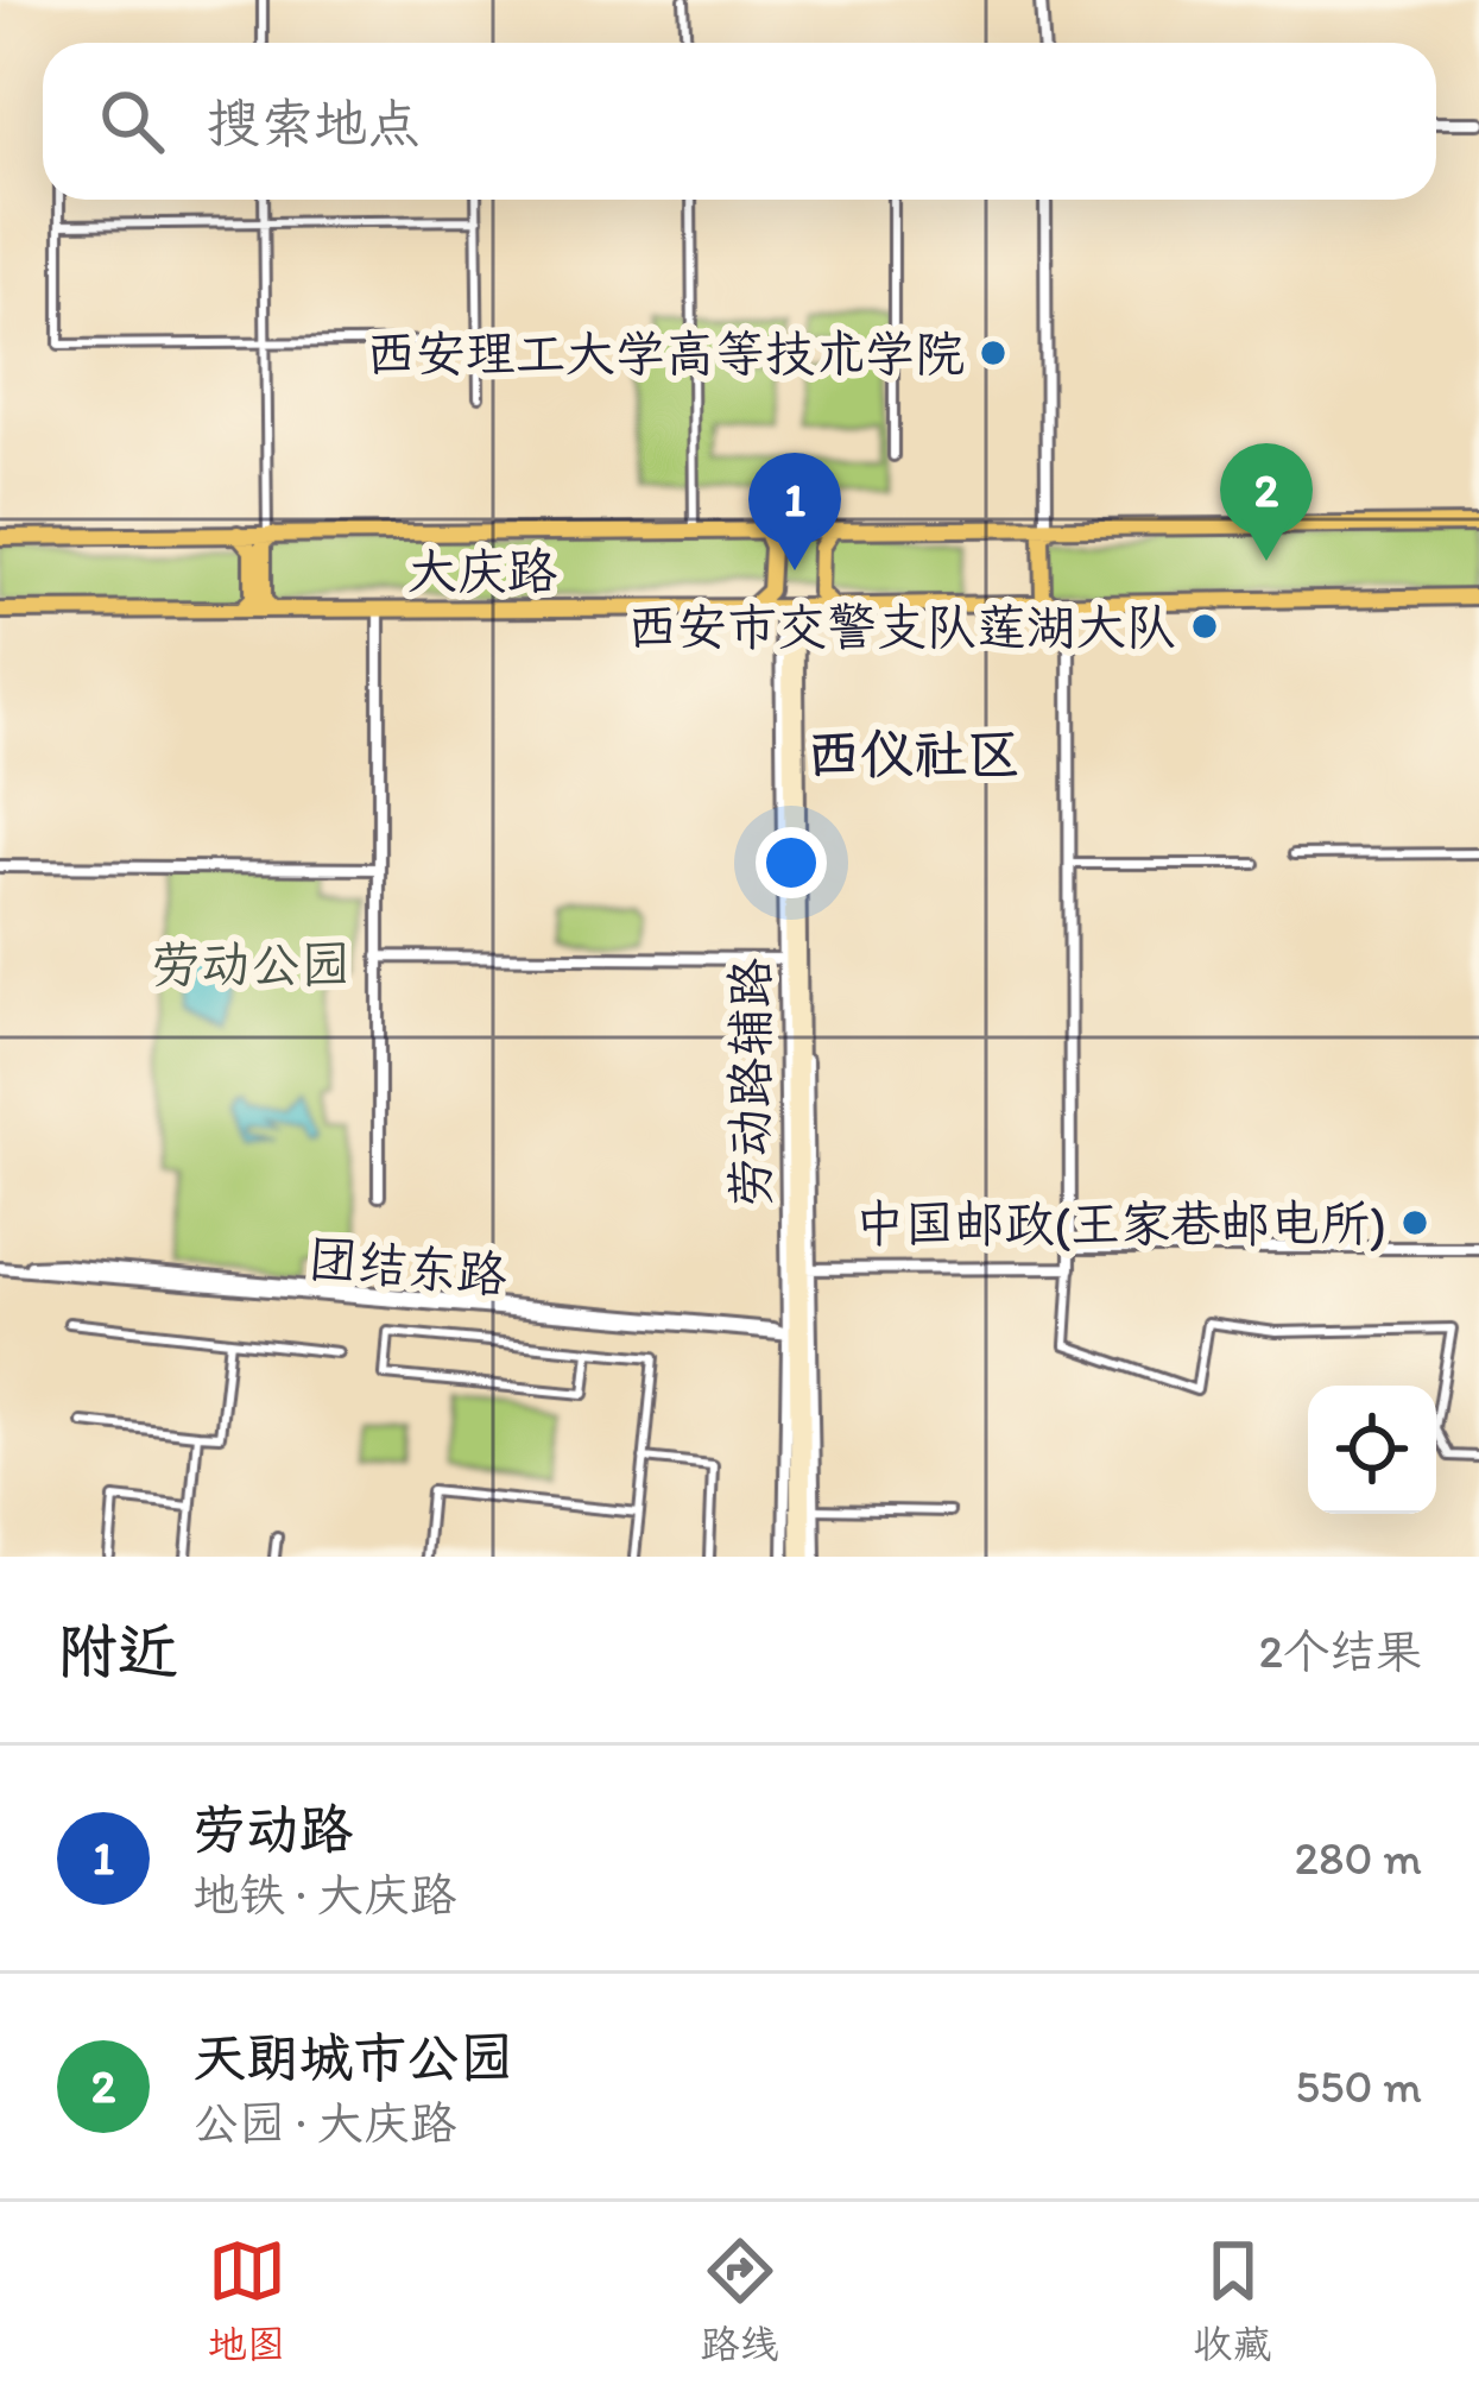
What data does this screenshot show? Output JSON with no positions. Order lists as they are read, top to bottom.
{
  "streets": {
    "main road": ["大庆路"],
    "street": ["团结东路"]
  },
  "districts": ["西仪社区"],
  "parks": ["劳动公园"],
  "places": ["西安理工大学高等技术学院", "西安市交警支队莲湖大队", "中国邮政(王家巷邮电所)"],
  "page": {
    "search": "搜索地点",
    "pins": ["2", "1"],
    "heading": ["附近", "2个结果"],
    "list": [
      {
        "mark": "1",
        "name": "劳动路",
        "note": "地铁 · 大庆路",
        "value": "280 m"
      },
      {
        "mark": "2",
        "name": "天朗城市公园",
        "note": "公园 · 大庆路",
        "value": "550 m"
      }
    ],
    "nav": ["地图", "路线", "收藏"]
  }
}
